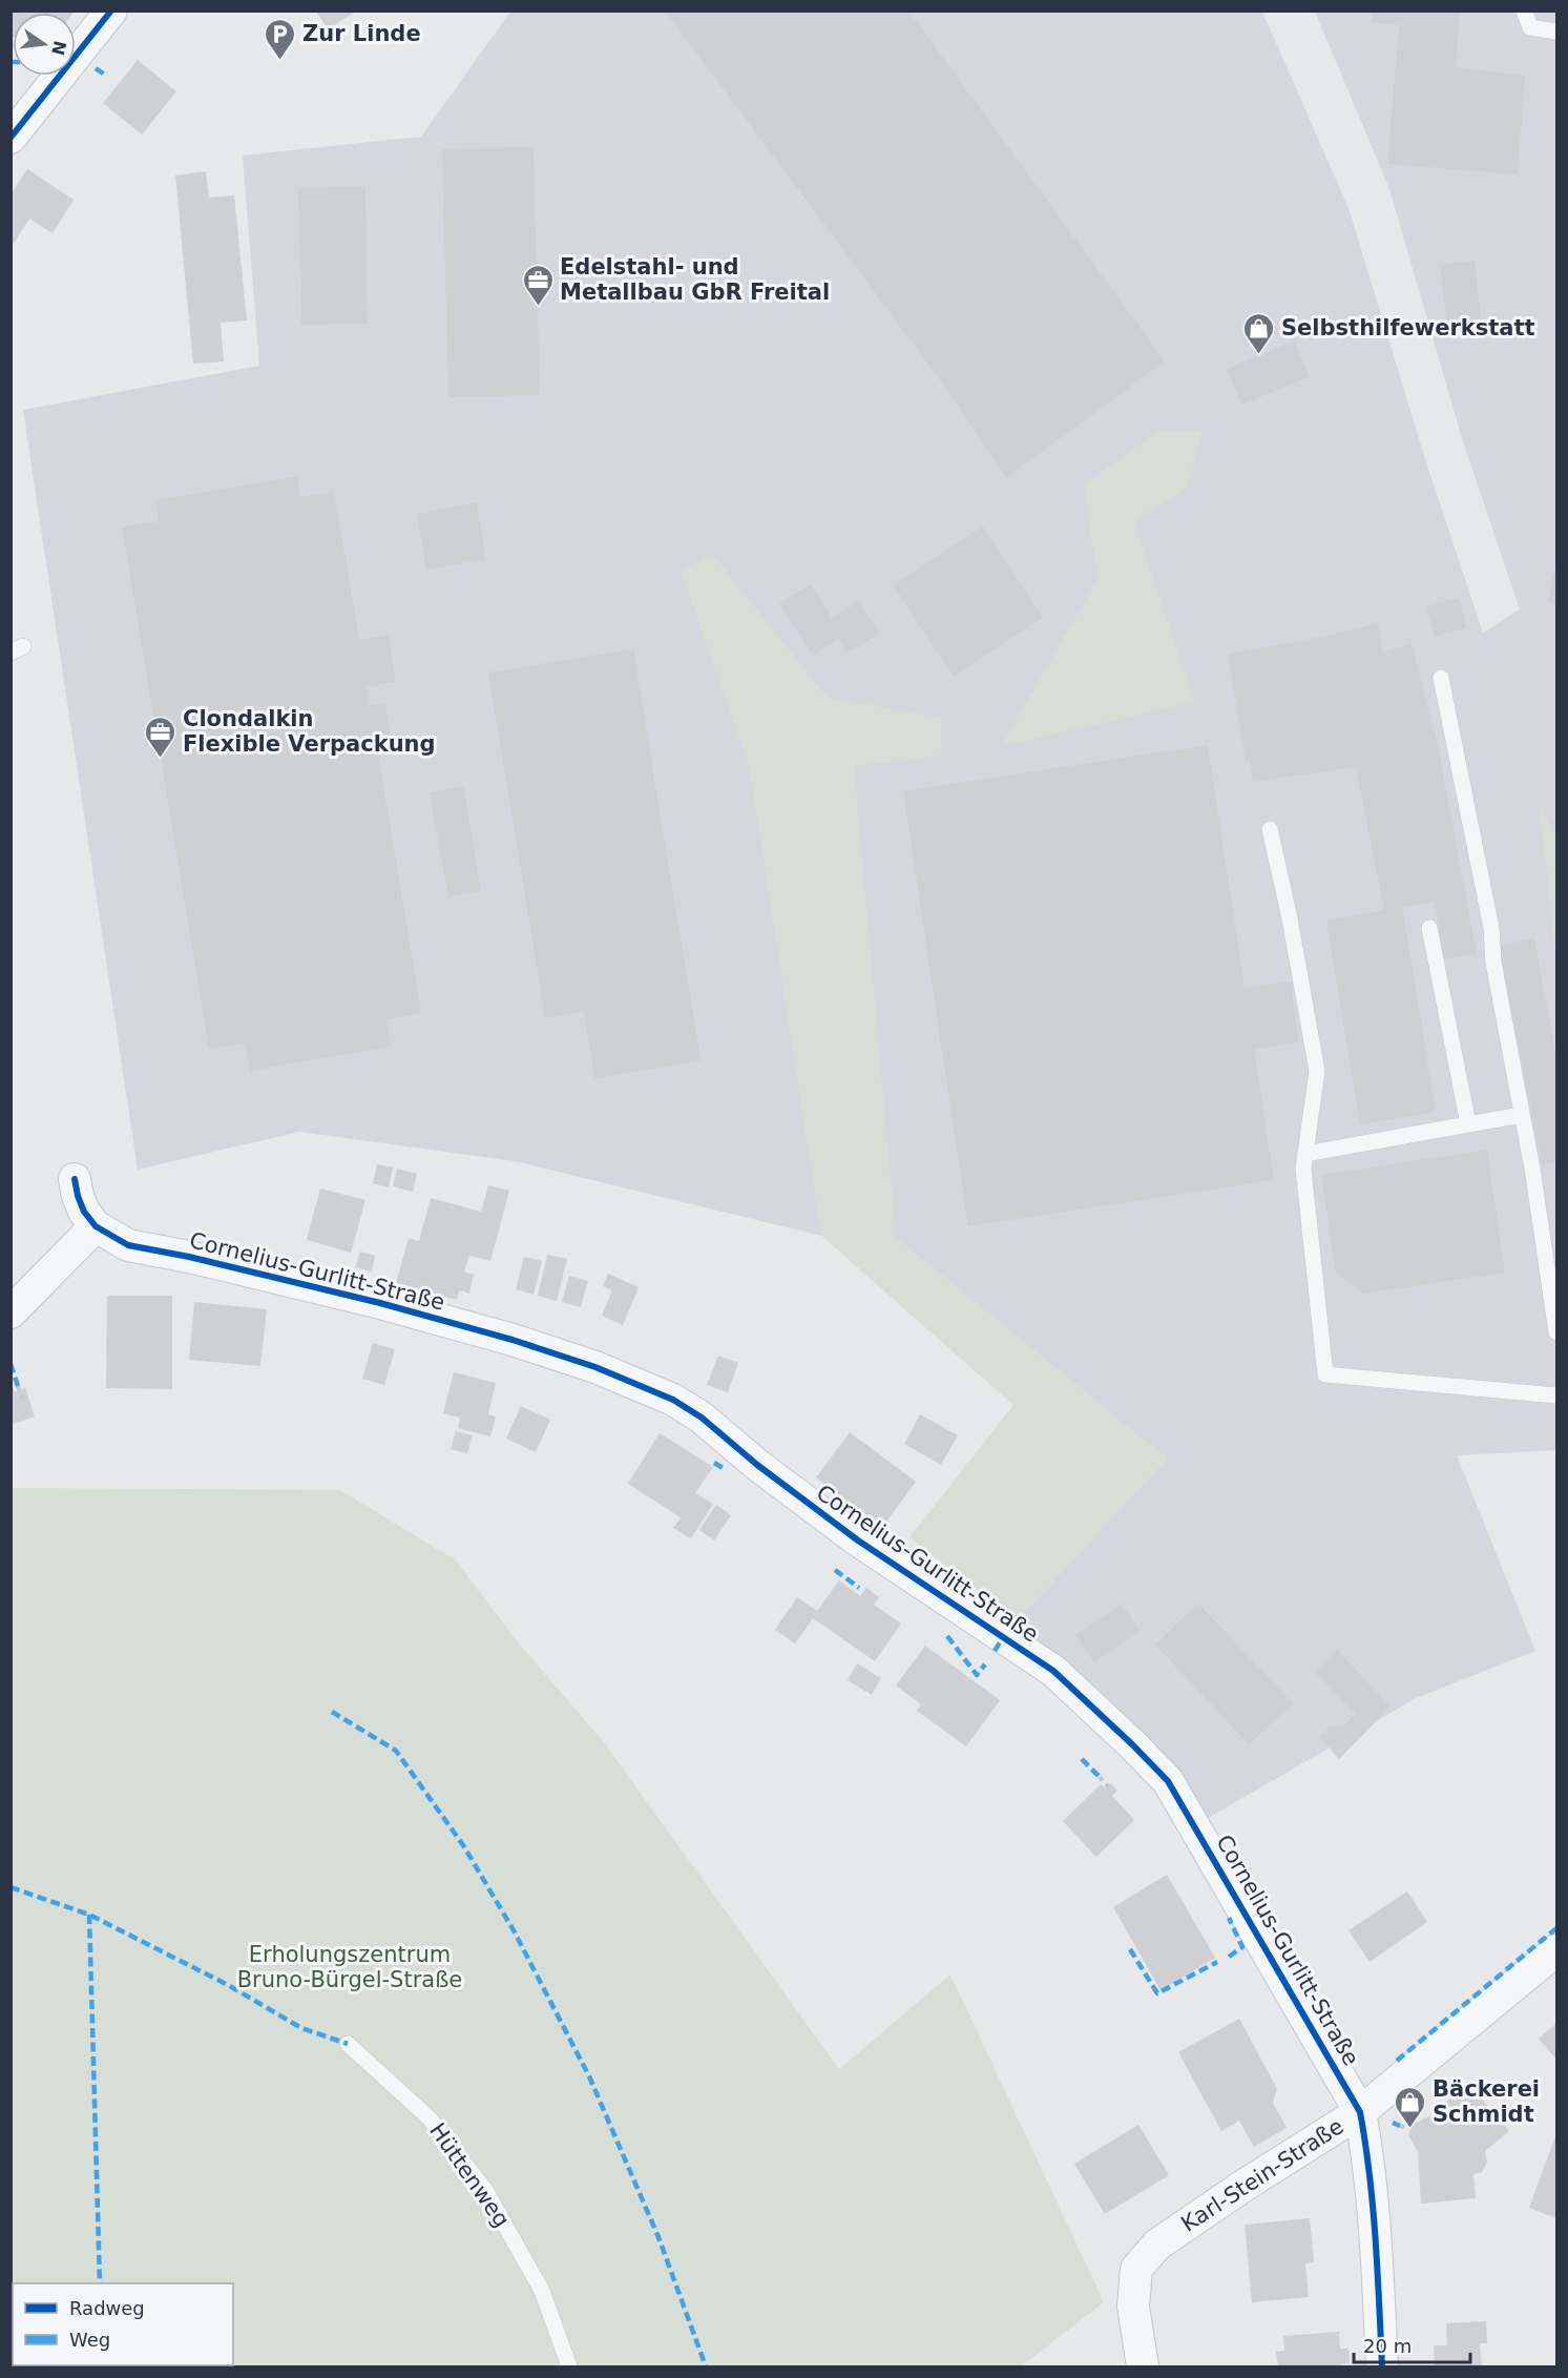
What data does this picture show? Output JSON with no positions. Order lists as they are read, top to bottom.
{
  "streets": {
    "street": ["Cornelius-Gurlitt-Straße", "Karl-Stein-Straße"],
    "lane": ["Hüttenweg"]
  },
  "crossings": [
    ["Cornelius-Gurlitt-Straße", "Karl-Stein-Straße"]
  ],
  "parks": ["Erholungszentrum Bruno-Bürgel-Straße"],
  "places": {
    "parking": ["Zur Linde"],
    "office": ["Edelstahl- und Metallbau GbR Freital", "Clondalkin Flexible Verpackung"],
    "shop": ["Selbsthilfewerkstatt", "Bäckerei Schmidt"]
  },
  "legend": ["Radweg", "Weg"],
  "scale_bar": "20 m",
  "north": "right"
}
